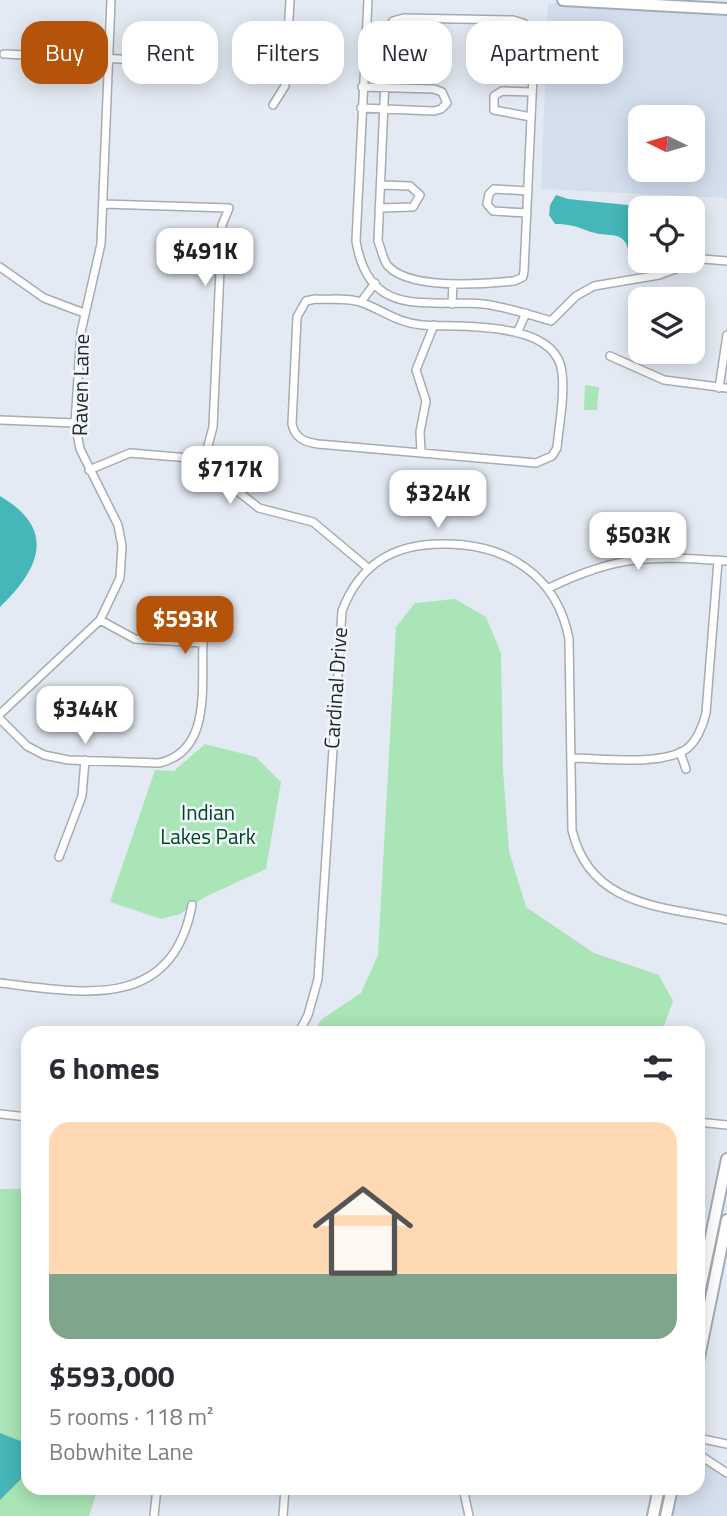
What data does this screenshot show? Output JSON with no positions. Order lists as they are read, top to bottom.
{
  "streets": {
    "street": ["Raven Lane", "Cardinal Drive"]
  },
  "parks": ["Indian Lakes Park"],
  "north": "left",
  "page": {
    "chip": [
      "Buy",
      "Rent",
      "Filters",
      "New",
      "Apartment"
    ],
    "price": [
      "$491K",
      "$717K",
      "$324K",
      "$503K",
      "$593K",
      "$344K"
    ],
    "heading": "6 homes",
    "list": [
      {
        "name": "$593,000",
        "note": "5 rooms · 118 m² · Bobwhite Lane"
      }
    ]
  }
}
